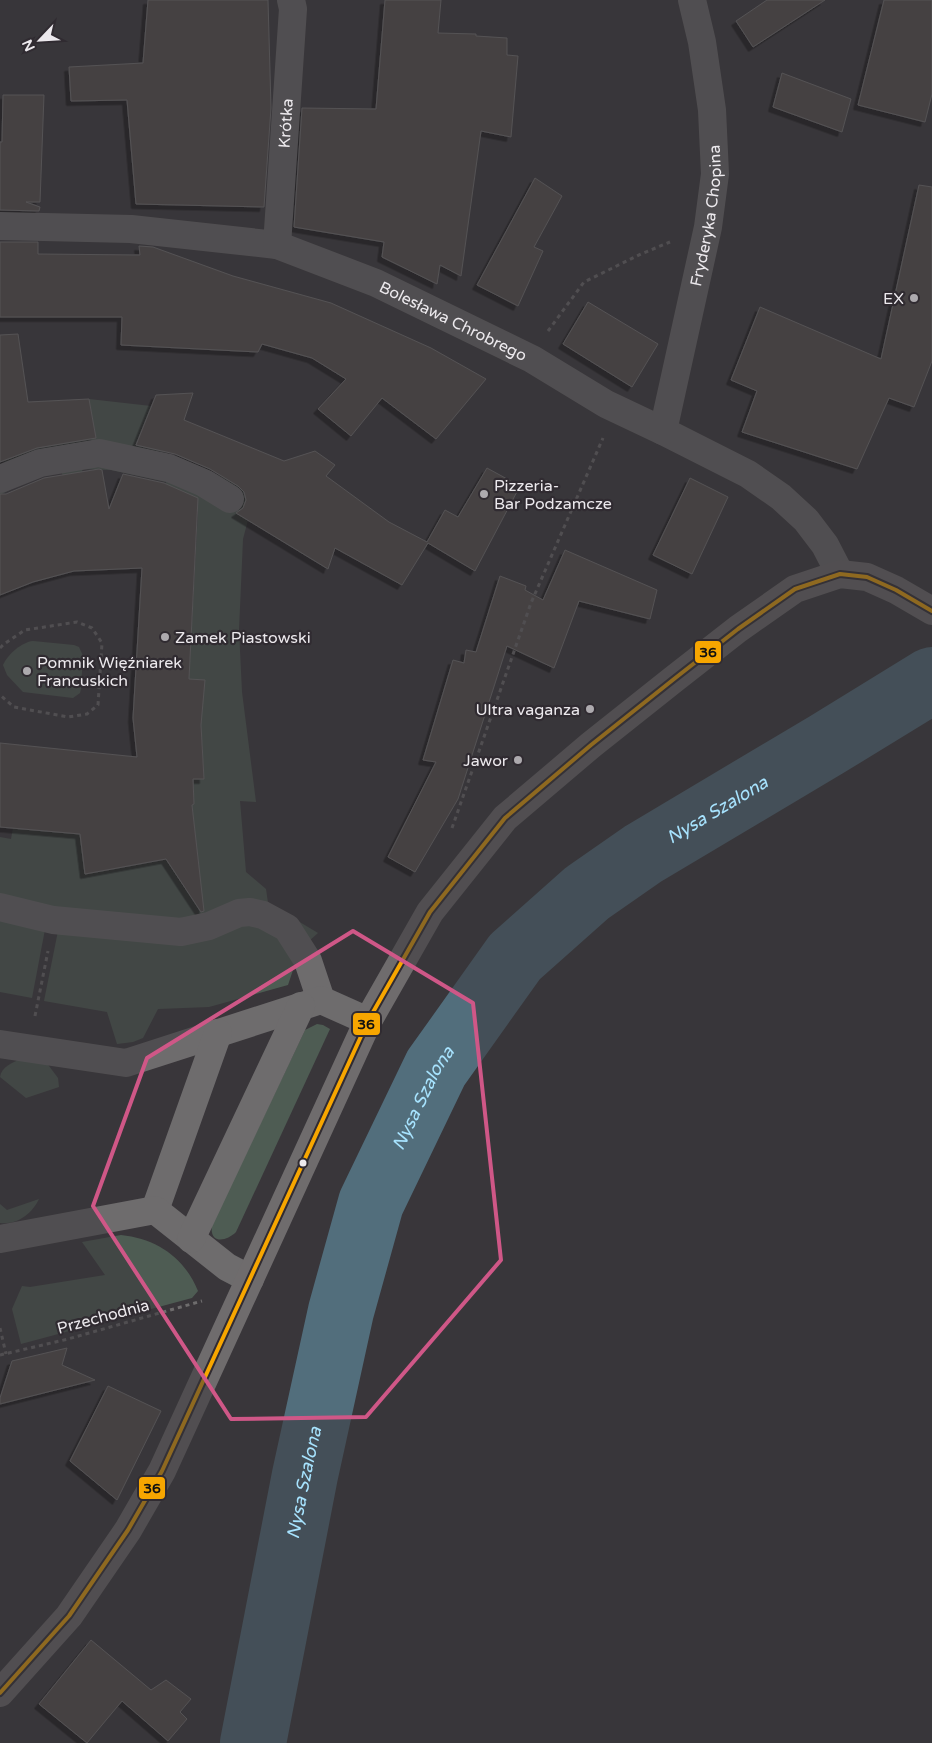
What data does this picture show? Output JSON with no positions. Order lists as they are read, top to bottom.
{
  "streets": {
    "street": ["Krótka", "Fryderyka Chopina", "Bolesława Chrobrego"],
    "path": ["Przechodnia"]
  },
  "crossings": [
    ["Krótka", "Bolesława Chrobrego"],
    ["Fryderyka Chopina", "Bolesława Chrobrego"]
  ],
  "water": ["Nysa Szalona"],
  "places": [
    "EX",
    "Pizzeria- Bar Podzamcze",
    "Zamek Piastowski",
    "Pomnik Więźniarek Francuskich",
    "Ultra vaganza",
    "Jawor"
  ],
  "lines": ["transit line 36"],
  "north": "bottom left"
}
